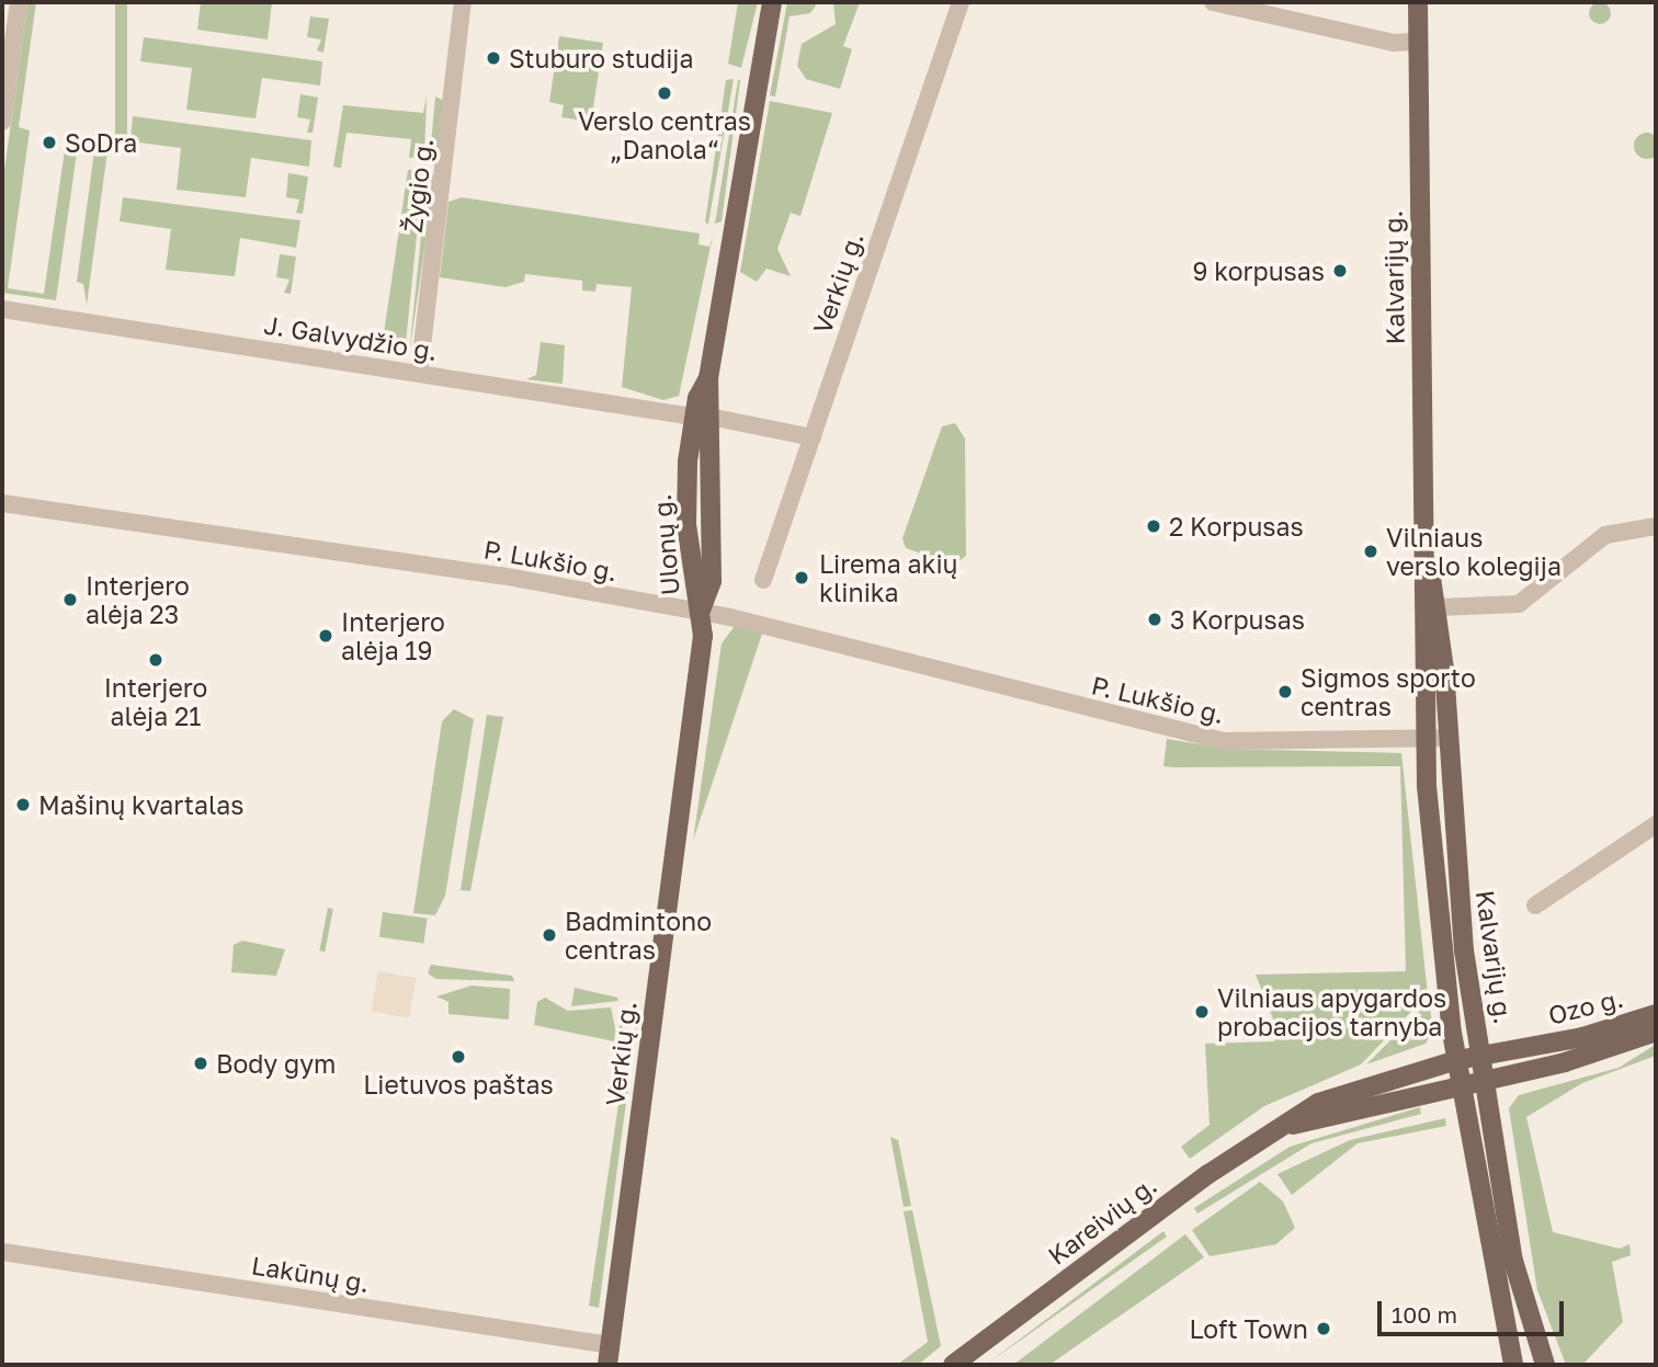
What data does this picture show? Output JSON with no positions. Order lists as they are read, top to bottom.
{
  "streets": {
    "main road": [
      "Kalvarijų g.",
      "Verkių g.",
      "Ulonų g.",
      "Ozo g.",
      "Kareivių g."
    ],
    "street": [
      "Žygio g.",
      "J. Galvydžio g.",
      "P. Lukšio g.",
      "Lakūnų g."
    ]
  },
  "crossings": [
    ["Žygio g.", "J. Galvydžio g."],
    ["Kalvarijų g.", "P. Lukšio g."],
    ["Kalvarijų g.", "Ozo g."],
    ["Kalvarijų g.", "Kareivių g."],
    ["Verkių g.", "J. Galvydžio g."],
    ["Verkių g.", "Ulonų g."],
    ["Verkių g.", "P. Lukšio g."],
    ["Verkių g.", "Lakūnų g."],
    ["J. Galvydžio g.", "Ulonų g."],
    ["Ulonų g.", "P. Lukšio g."],
    ["Ozo g.", "Kareivių g."]
  ],
  "places": [
    "Stuburo studija",
    "Verslo centras „Danola“",
    "SoDra",
    "9 korpusas",
    "2 Korpusas",
    "Vilniaus verslo kolegija",
    "Lirema akių klinika",
    "Interjero alėja 23",
    "3 Korpusas",
    "Interjero alėja 19",
    "Interjero alėja 21",
    "Sigmos sporto centras",
    "Mašinų kvartalas",
    "Badmintono centras",
    "Vilniaus apygardos probacijos tarnyba",
    "Lietuvos paštas",
    "Body gym",
    "Loft Town"
  ],
  "scale_bar": "100 m"
}
